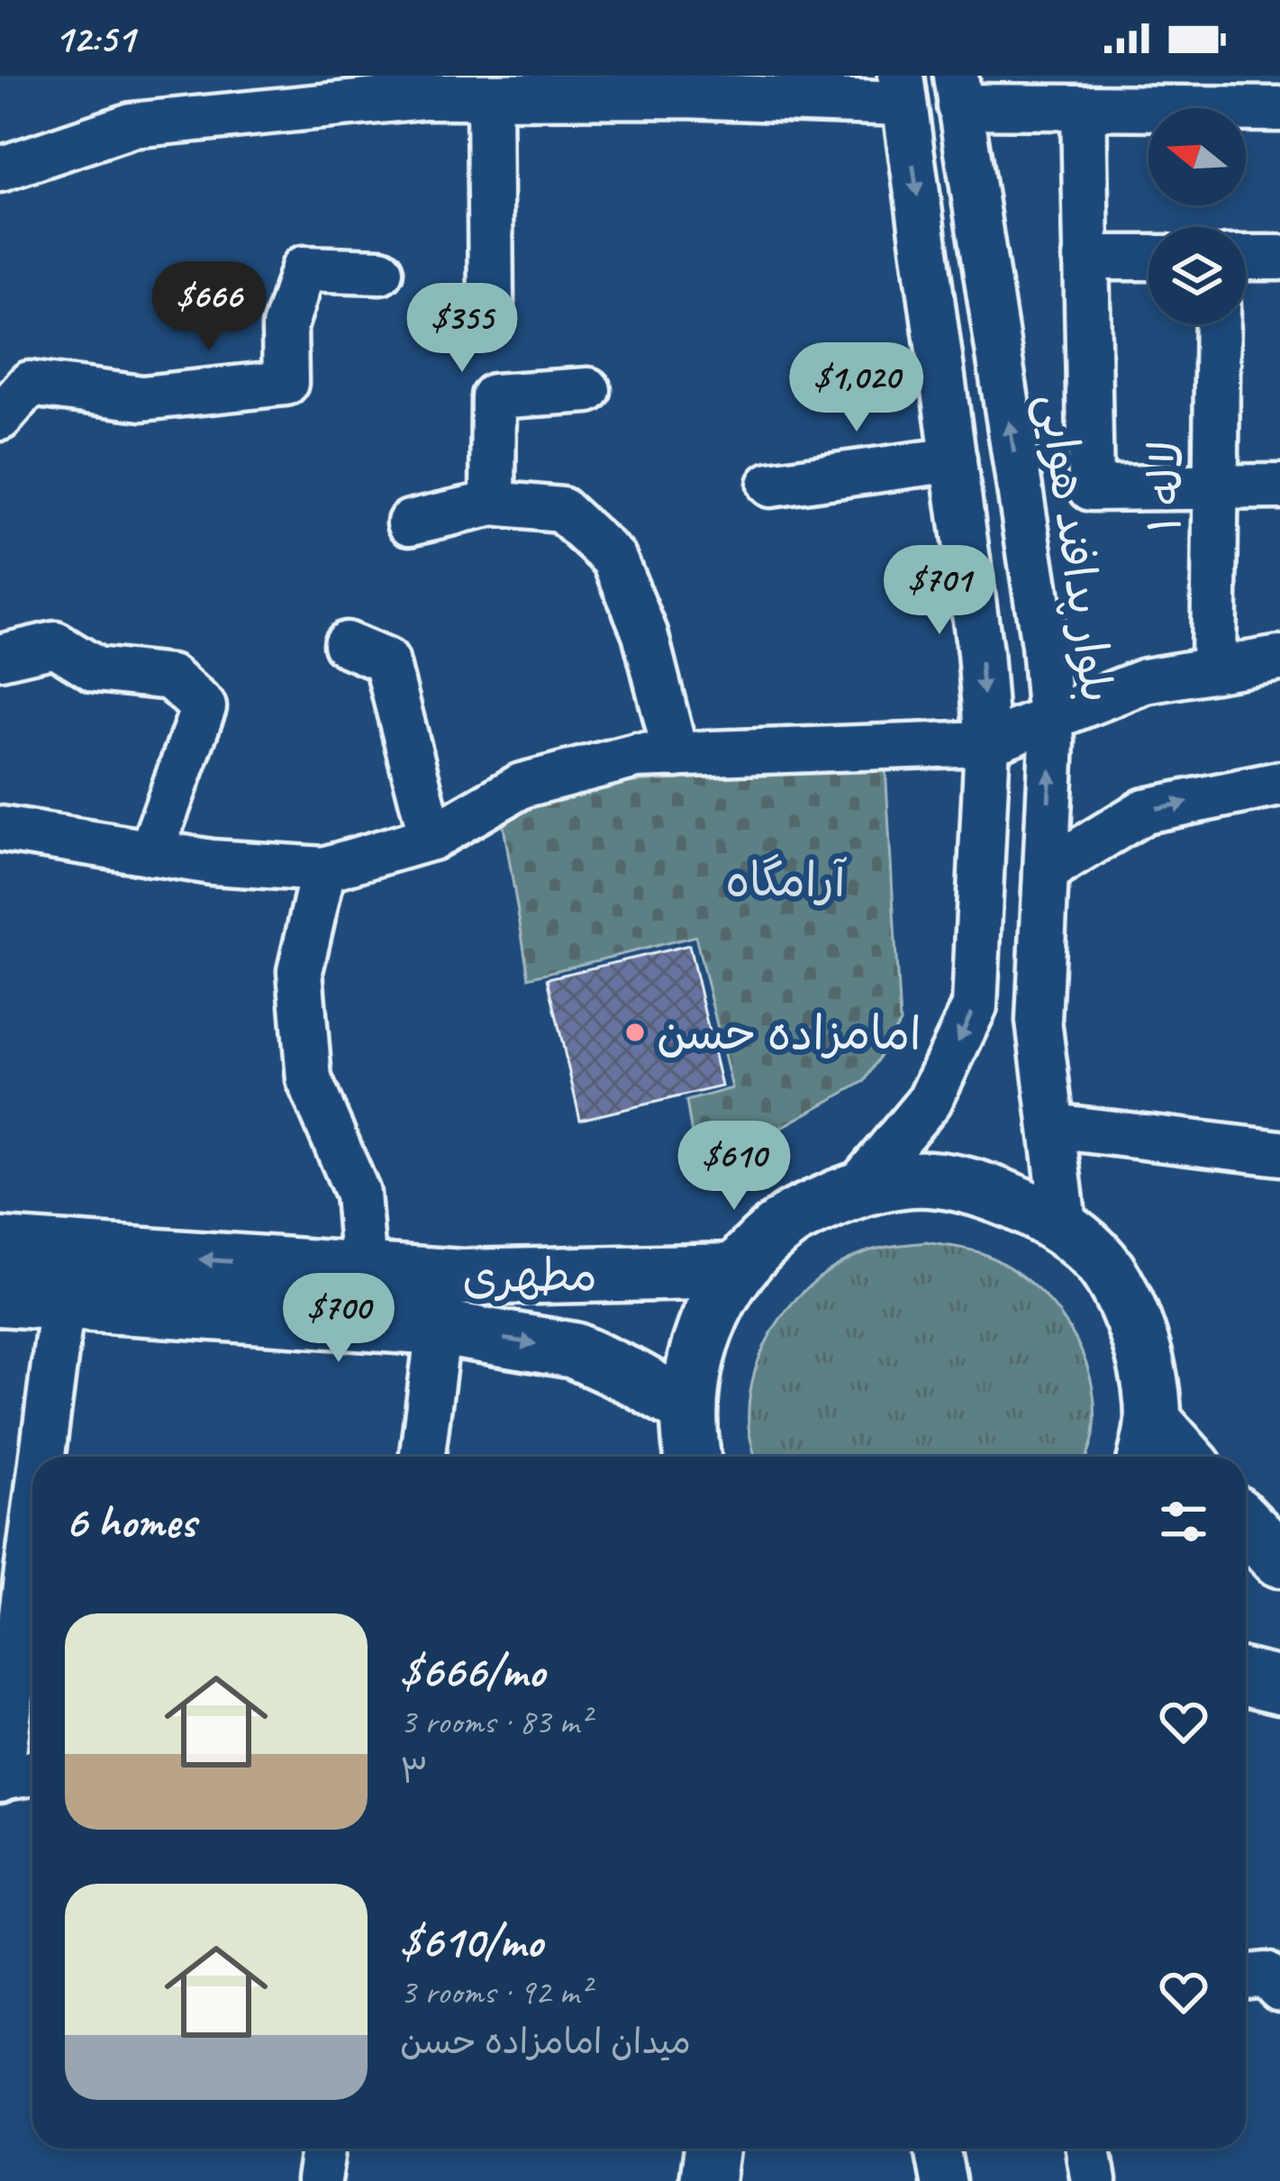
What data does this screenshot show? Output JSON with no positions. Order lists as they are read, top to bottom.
{
  "streets": {
    "main road": ["مطهری"],
    "street": ["لاله ۱", "بلوار پدافند هوایی"]
  },
  "parks": ["آرامگاه"],
  "places": ["امامزاده حسن"],
  "north": "left",
  "page": {
    "status": "12:51",
    "price": [
      "$666",
      "$355",
      "$1,020",
      "$701",
      "$610",
      "$700"
    ],
    "heading": "6 homes",
    "list": [
      {
        "name": "$666/mo",
        "note": "3 rooms · 83 m² · ۳"
      },
      {
        "name": "$610/mo",
        "note": "3 rooms · 92 m² · میدان امامزاده حسن"
      }
    ]
  }
}
